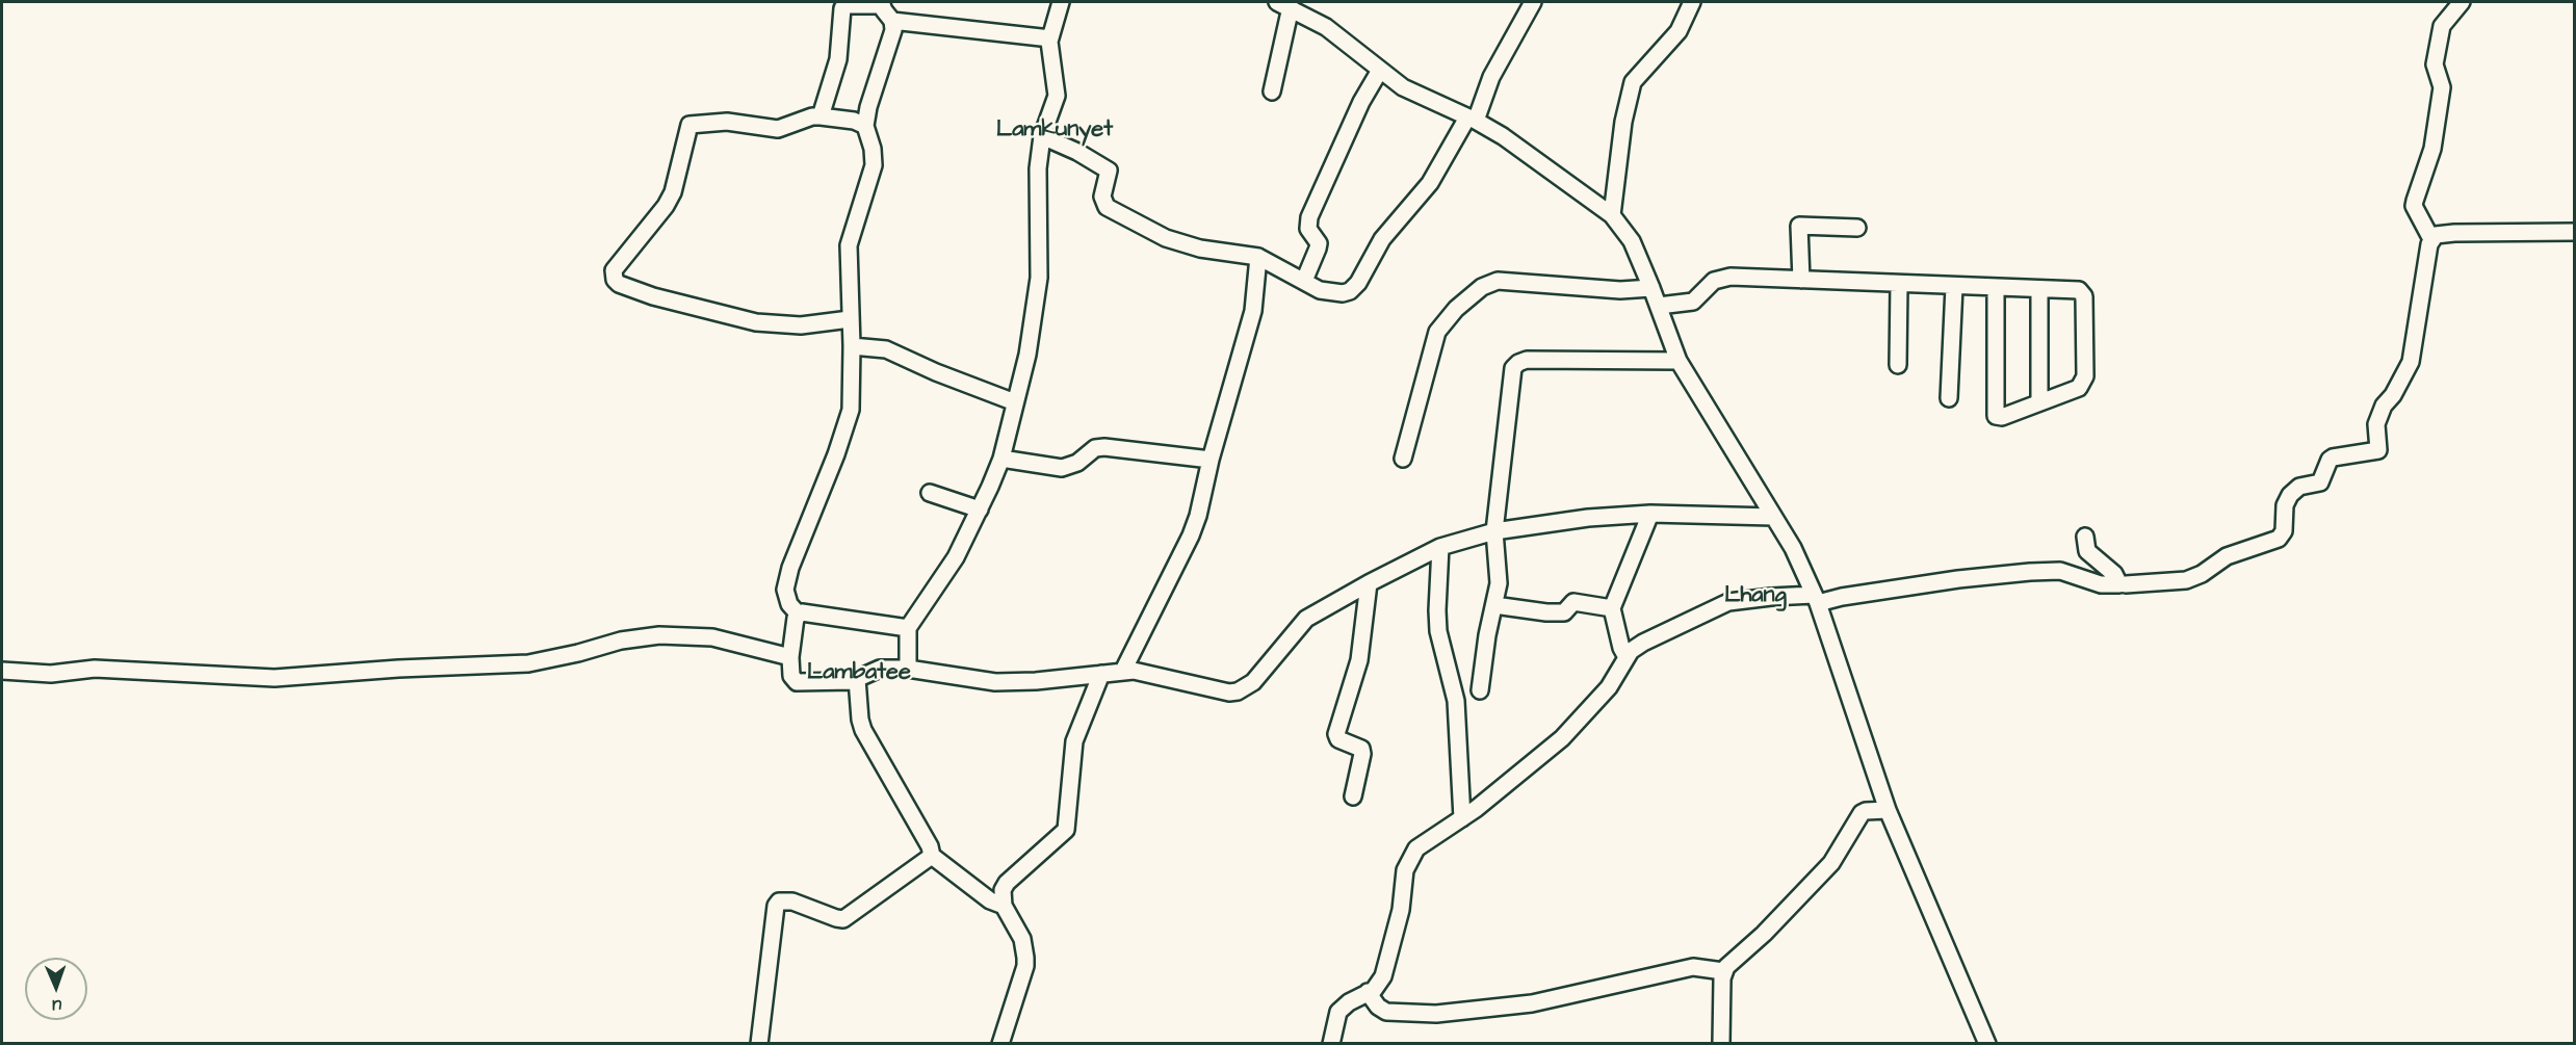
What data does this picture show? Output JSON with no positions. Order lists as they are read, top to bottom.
{
  "districts": ["Lamkunyet", "Lhang", "Lambatee"],
  "north": "bottom"
}
